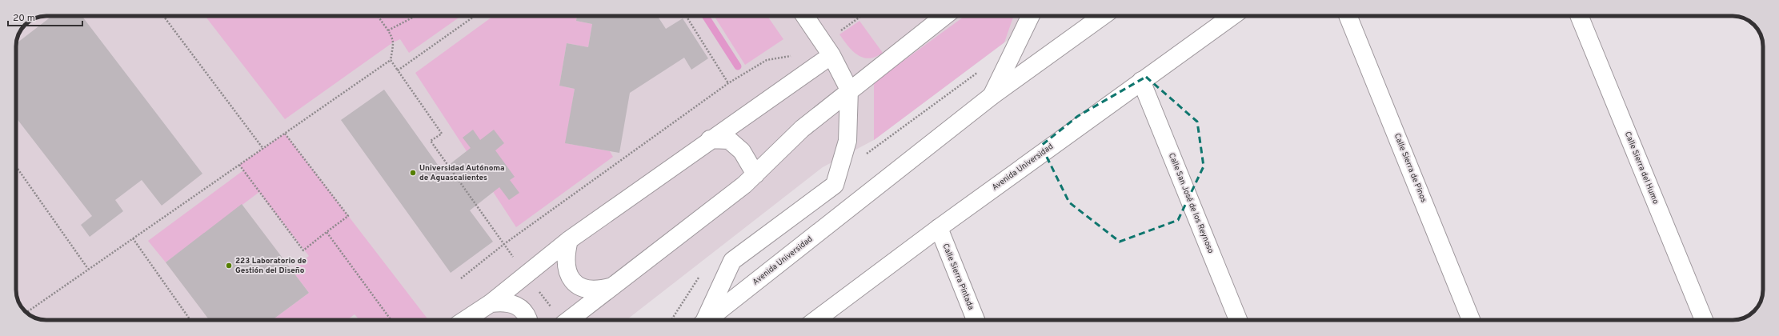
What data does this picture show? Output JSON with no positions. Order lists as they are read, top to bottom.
{
  "streets": {
    "main road": [
      "Avenida Universidad",
      "Calle Sierra de Pinos",
      "Calle Sierra del Humo",
      "Calle San José de los Reynoso",
      "Calle Sierra Pintada"
    ]
  },
  "crossings": [
    ["Avenida Universidad", "Calle San José de los Reynoso"],
    ["Avenida Universidad", "Calle Sierra Pintada"]
  ],
  "places": ["Universidad Autónoma de Aguascalientes", "223 Laboratorio de Gestión del Diseño"],
  "scale_bar": "20 m"
}
